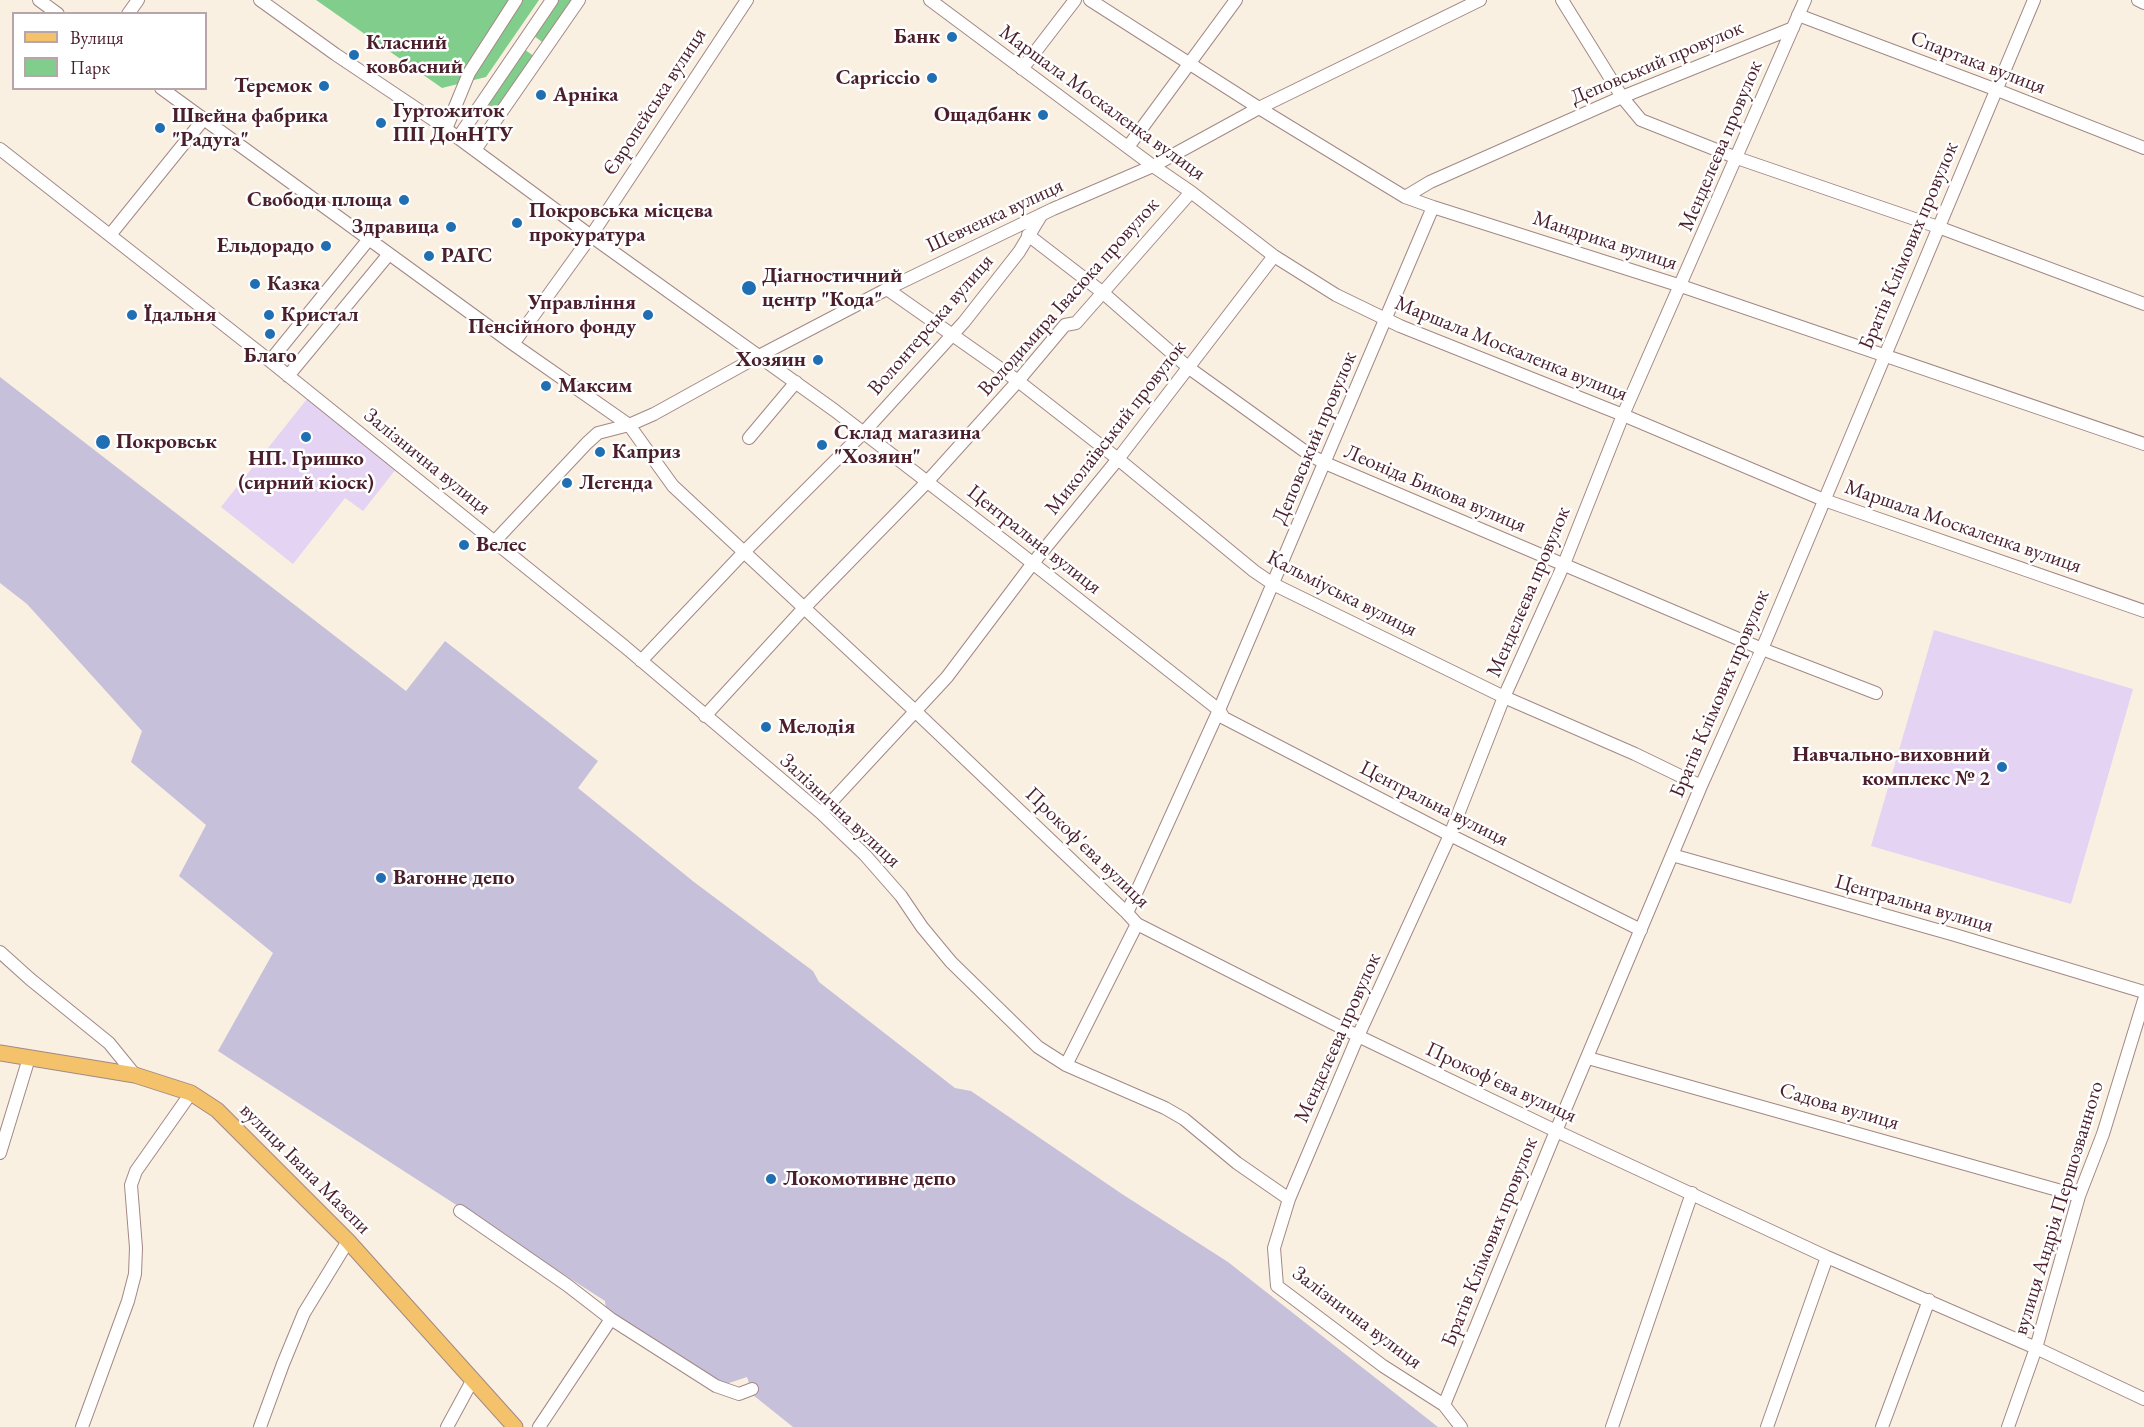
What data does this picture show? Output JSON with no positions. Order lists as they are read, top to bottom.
{
  "streets": {
    "main road": ["вулиця Івана Мазепи"],
    "street": [
      "Деповський провулок",
      "Спартака вулиця",
      "Європейська вулиця",
      "Маршала Москаленка вулиця",
      "Менделєєва провулок",
      "Шевченка вулиця",
      "Мандрика вулиця",
      "Братів Клімових провулок",
      "Володимира Івасюка провулок",
      "Волонтерська вулиця",
      "Миколаївський провулок",
      "Залізнична вулиця",
      "Леоніда Бикова вулиця",
      "Центральна вулиця",
      "Кальміуська вулиця",
      "Прокоф'єва вулиця",
      "Садова вулиця",
      "вулиця Андрія Першозванного"
    ]
  },
  "crossings": [
    ["Деповський провулок", "Маршала Москаленка вулиця"],
    ["Деповський провулок", "Менделєєва провулок"],
    ["Деповський провулок", "Мандрика вулиця"],
    ["Деповський провулок", "Леоніда Бикова вулиця"],
    ["Деповський провулок", "Центральна вулиця"],
    ["Деповський провулок", "Кальміуська вулиця"],
    ["Деповський провулок", "Прокоф'єва вулиця"],
    ["Спартака вулиця", "Менделєєва провулок"],
    ["Спартака вулиця", "Братів Клімових провулок"],
    ["Європейська вулиця", "Центральна вулиця"],
    ["Європейська вулиця", "Прокоф'єва вулиця"],
    ["Маршала Москаленка вулиця", "Менделєєва провулок"],
    ["Маршала Москаленка вулиця", "Шевченка вулиця"],
    ["Маршала Москаленка вулиця", "Братів Клімових провулок"],
    ["Маршала Москаленка вулиця", "Володимира Івасюка провулок"],
    ["Маршала Москаленка вулиця", "Миколаївський провулок"],
    ["Менделєєва провулок", "Мандрика вулиця"],
    ["Менделєєва провулок", "Залізнична вулиця"],
    ["Менделєєва провулок", "Леоніда Бикова вулиця"],
    ["Менделєєва провулок", "Центральна вулиця"],
    ["Менделєєва провулок", "Кальміуська вулиця"],
    ["Менделєєва провулок", "Прокоф'єва вулиця"],
    ["Шевченка вулиця", "Мандрика вулиця"],
    ["Шевченка вулиця", "Волонтерська вулиця"],
    ["Шевченка вулиця", "Залізнична вулиця"],
    ["Шевченка вулиця", "Центральна вулиця"],
    ["Шевченка вулиця", "Кальміуська вулиця"],
    ["Шевченка вулиця", "Прокоф'єва вулиця"],
    ["Мандрика вулиця", "Братів Клімових провулок"],
    ["Братів Клімових провулок", "Залізнична вулиця"],
    ["Братів Клімових провулок", "Леоніда Бикова вулиця"],
    ["Братів Клімових провулок", "Центральна вулиця"],
    ["Братів Клімових провулок", "Кальміуська вулиця"],
    ["Братів Клімових провулок", "Прокоф'єва вулиця"],
    ["Братів Клімових провулок", "Садова вулиця"],
    ["Володимира Івасюка провулок", "Залізнична вулиця"],
    ["Володимира Івасюка провулок", "Леоніда Бикова вулиця"],
    ["Володимира Івасюка провулок", "Центральна вулиця"],
    ["Володимира Івасюка провулок", "Кальміуська вулиця"],
    ["Володимира Івасюка провулок", "Прокоф'єва вулиця"],
    ["Волонтерська вулиця", "Залізнична вулиця"],
    ["Волонтерська вулиця", "Леоніда Бикова вулиця"],
    ["Волонтерська вулиця", "Центральна вулиця"],
    ["Волонтерська вулиця", "Кальміуська вулиця"],
    ["Волонтерська вулиця", "Прокоф'єва вулиця"],
    ["Миколаївський провулок", "Залізнична вулиця"],
    ["Миколаївський провулок", "Леоніда Бикова вулиця"],
    ["Миколаївський провулок", "Центральна вулиця"],
    ["Миколаївський провулок", "Кальміуська вулиця"],
    ["Миколаївський провулок", "Прокоф'єва вулиця"],
    ["Прокоф'єва вулиця", "вулиця Андрія Першозванного"],
    ["Садова вулиця", "вулиця Андрія Першозванного"]
  ],
  "places": [
    "Банк",
    "Класний ковбасний",
    "Capriccio",
    "Теремок",
    "Арніка",
    "Ощадбанк",
    "Гуртожиток ПІІ ДонНТУ",
    "Швейна фабрика \"Радуга\"",
    "Свободи площа",
    "Покровська місцева прокуратура",
    "Здравица",
    "Ельдорадо",
    "РАГС",
    "Казка",
    "Діагностичний центр \"Кода\"",
    "Їдальня",
    "Кристал",
    "Управління Пенсійного фонду",
    "Благо",
    "Хозяин",
    "Максим",
    "НП. Гришко (сирний кіоск)",
    "Покровськ",
    "Склад магазина \"Хозяин\"",
    "Каприз",
    "Легенда",
    "Велес",
    "Мелодія",
    "Навчально-виховний комплекс № 2",
    "Вагонне депо",
    "Локомотивне депо"
  ],
  "legend": ["Вулиця", "Парк"]
}
